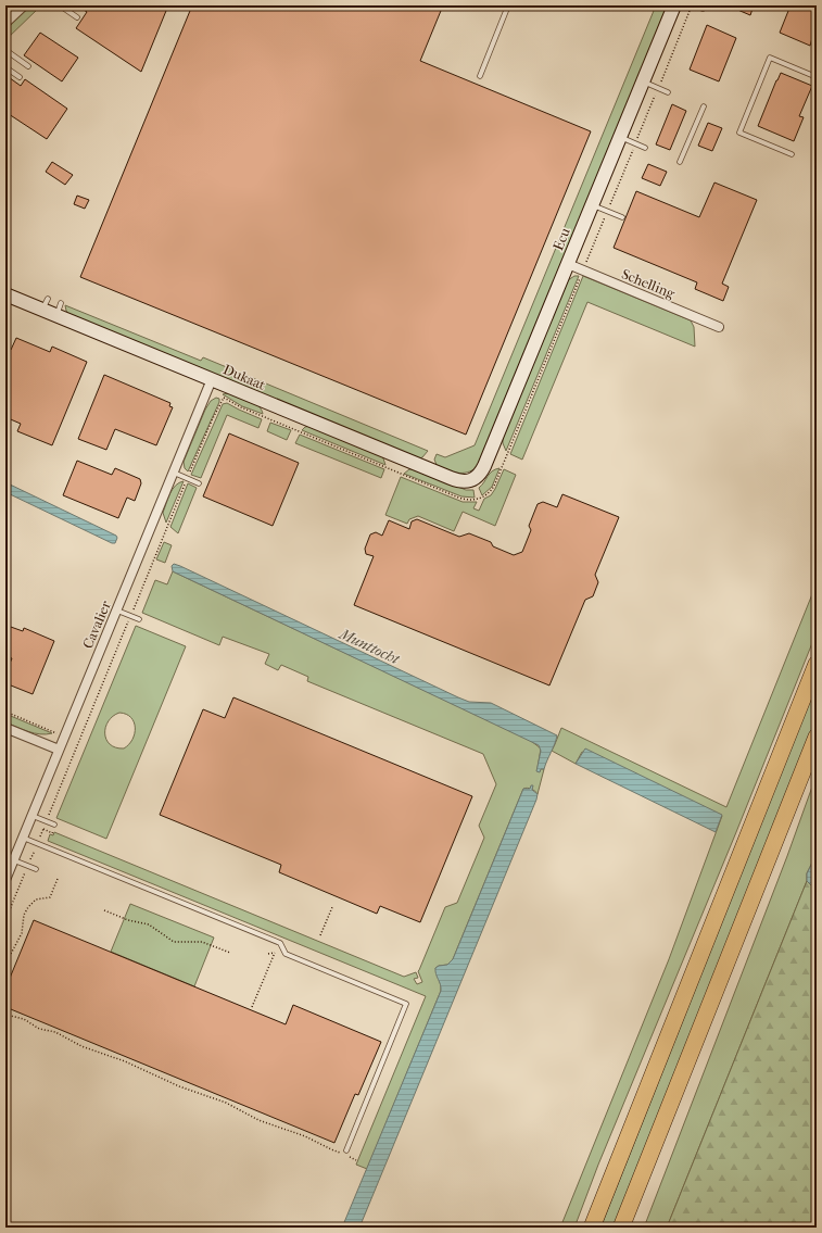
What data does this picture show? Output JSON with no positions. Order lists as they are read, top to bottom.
{
  "streets": {
    "street": [
      "Ecu",
      "Schelling",
      "Dukaat",
      "Cavalier"
    ]
  },
  "crossings": [
    ["Ecu", "Schelling"],
    ["Ecu", "Dukaat"],
    ["Dukaat", "Cavalier"]
  ],
  "water": ["Munttocht"]
}
